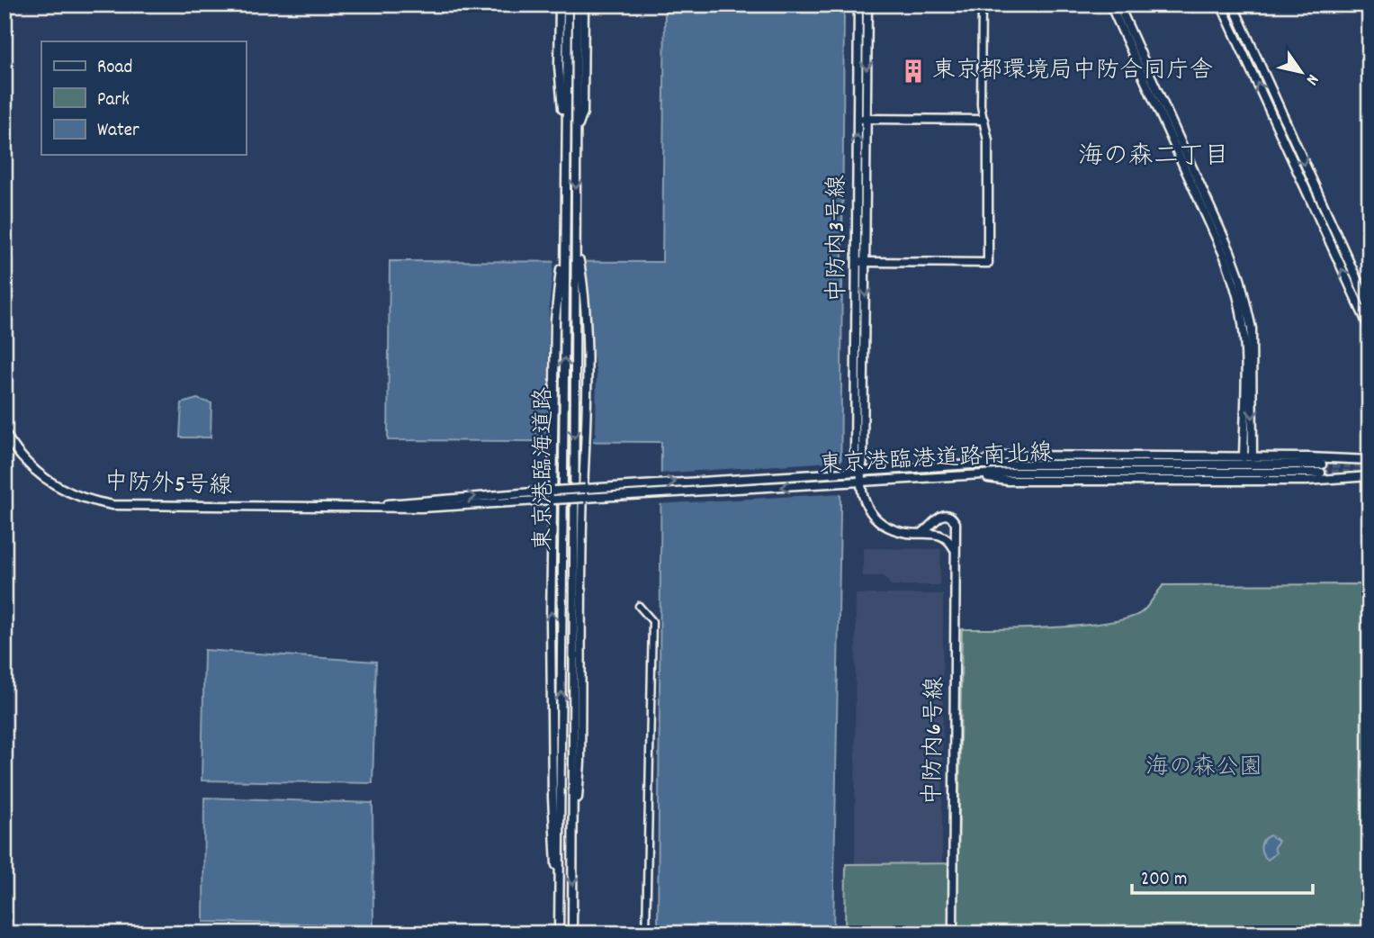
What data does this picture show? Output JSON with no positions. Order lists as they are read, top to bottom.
{
  "streets": {
    "street": [
      "中防内3号線",
      "東京港臨港道路南北線",
      "東京港臨海道路",
      "中防外5号線",
      "中防内6号線"
    ]
  },
  "crossings": [
    ["中防内3号線", "東京港臨港道路南北線"],
    ["東京港臨港道路南北線", "中防外5号線"]
  ],
  "districts": ["海の森二丁目"],
  "parks": ["海の森公園"],
  "places": {
    "building": ["東京都環境局中防合同庁舎"]
  },
  "legend": ["Road", "Park", "Water"],
  "scale_bar": "200 m",
  "north": "bottom right"
}
